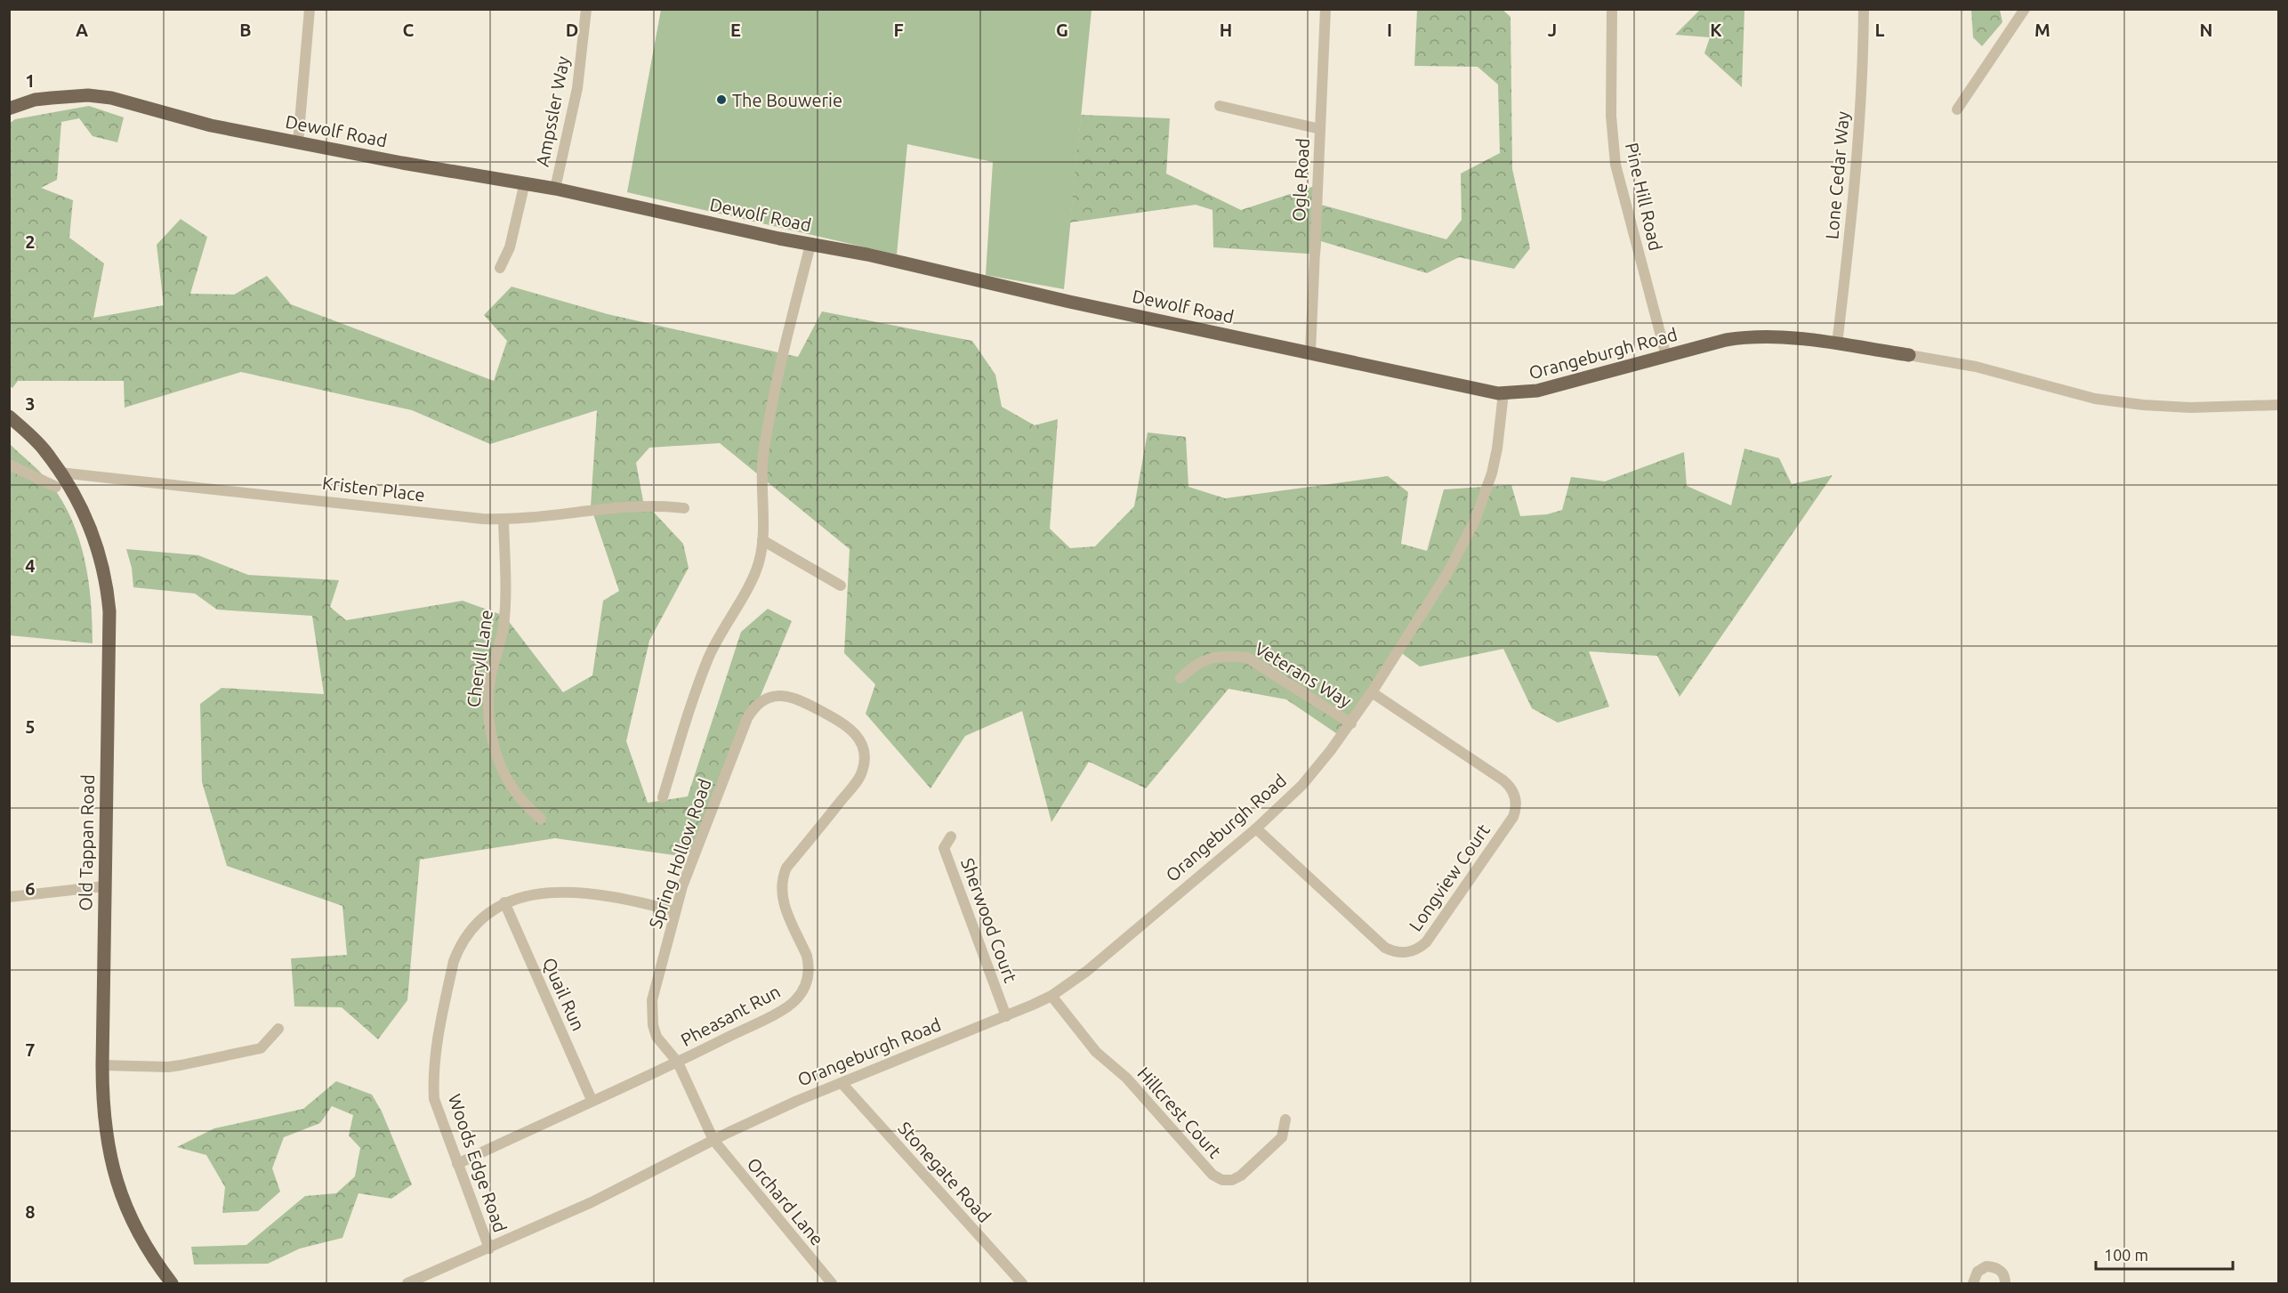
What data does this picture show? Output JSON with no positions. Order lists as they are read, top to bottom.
{
  "streets": {
    "main road": ["Dewolf Road", "Orangeburgh Road", "Old Tappan Road"],
    "street": [
      "Ampssler Way",
      "Lone Cedar Way",
      "Ogle Road",
      "Pine Hill Road",
      "Kristen Place",
      "Cheryll Lane",
      "Veterans Way",
      "Spring Hollow Road",
      "Longview Court",
      "Sherwood Court",
      "Quail Run",
      "Pheasant Run",
      "Hillcrest Court",
      "Woods Edge Road",
      "Stonegate Road",
      "Orchard Lane"
    ]
  },
  "crossings": [
    ["Ampssler Way", "Dewolf Road"],
    ["Dewolf Road", "Ogle Road"],
    ["Dewolf Road", "Orangeburgh Road"],
    ["Lone Cedar Way", "Orangeburgh Road"],
    ["Pine Hill Road", "Orangeburgh Road"],
    ["Orangeburgh Road", "Veterans Way"],
    ["Orangeburgh Road", "Spring Hollow Road"],
    ["Orangeburgh Road", "Longview Court"],
    ["Orangeburgh Road", "Sherwood Court"],
    ["Orangeburgh Road", "Hillcrest Court"],
    ["Orangeburgh Road", "Woods Edge Road"],
    ["Orangeburgh Road", "Stonegate Road"],
    ["Orangeburgh Road", "Orchard Lane"],
    ["Kristen Place", "Cheryll Lane"],
    ["Kristen Place", "Old Tappan Road"],
    ["Spring Hollow Road", "Pheasant Run"],
    ["Spring Hollow Road", "Woods Edge Road"],
    ["Spring Hollow Road", "Orchard Lane"],
    ["Quail Run", "Pheasant Run"],
    ["Quail Run", "Woods Edge Road"],
    ["Pheasant Run", "Woods Edge Road"]
  ],
  "places": ["The Bouwerie"],
  "scale_bar": "100 m",
  "grid": {
    "columns": [
      "A",
      "B",
      "C",
      "D",
      "E",
      "F",
      "G",
      "H",
      "I",
      "J",
      "K",
      "L",
      "M",
      "N"
    ],
    "rows": [
      "1",
      "2",
      "3",
      "4",
      "5",
      "6",
      "7",
      "8"
    ]
  }
}
